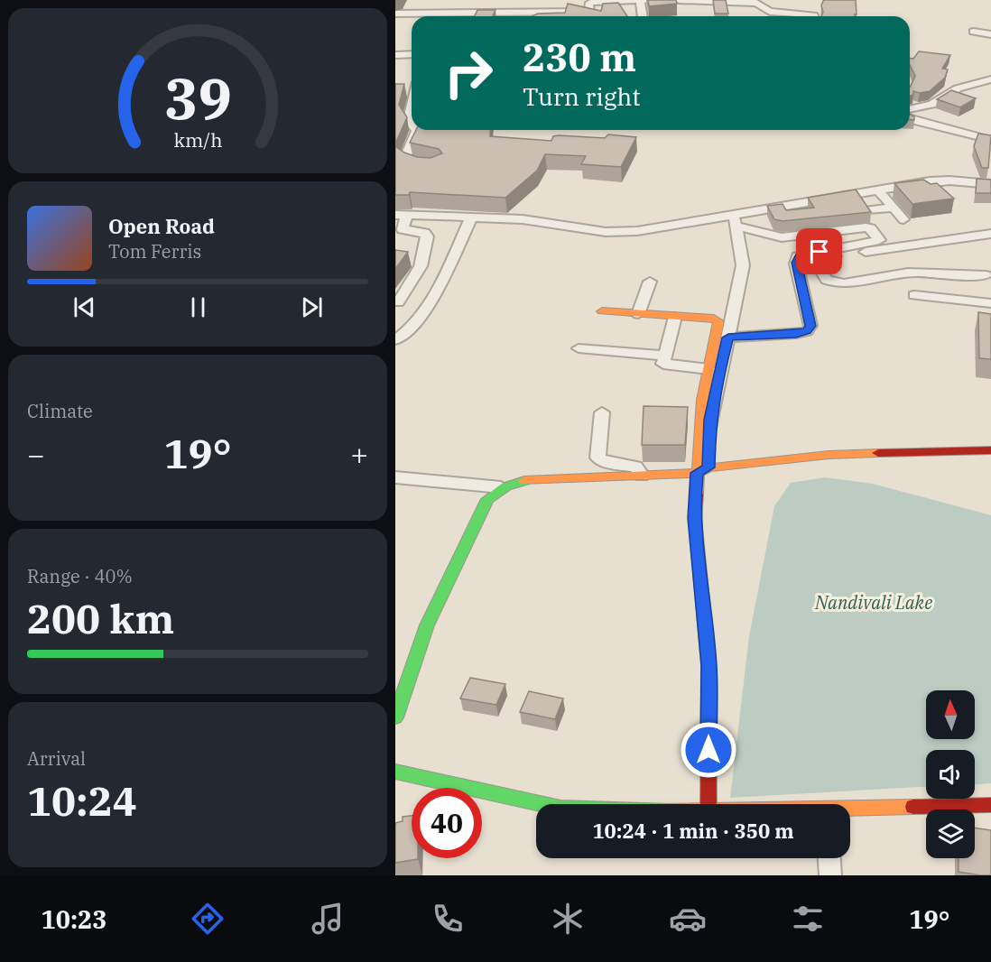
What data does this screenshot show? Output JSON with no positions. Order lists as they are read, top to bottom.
{
  "water": ["Nandivali Lake"],
  "north": "top",
  "page": {
    "turn": ["230 m", "Turn right"],
    "song": ["Open Road", "Tom Ferris"],
    "tile": [
      "Climate",
      ["Range · 40%", "200 km"],
      ["Arrival", "10:24"]
    ],
    "heat": ["−", "19°", "+"],
    "limit": "40",
    "trip": "10:24 · 1 min · 350 m",
    "tabs": ["10:23", "19°"],
    "gauge": ["39", "km/h"]
  }
}
